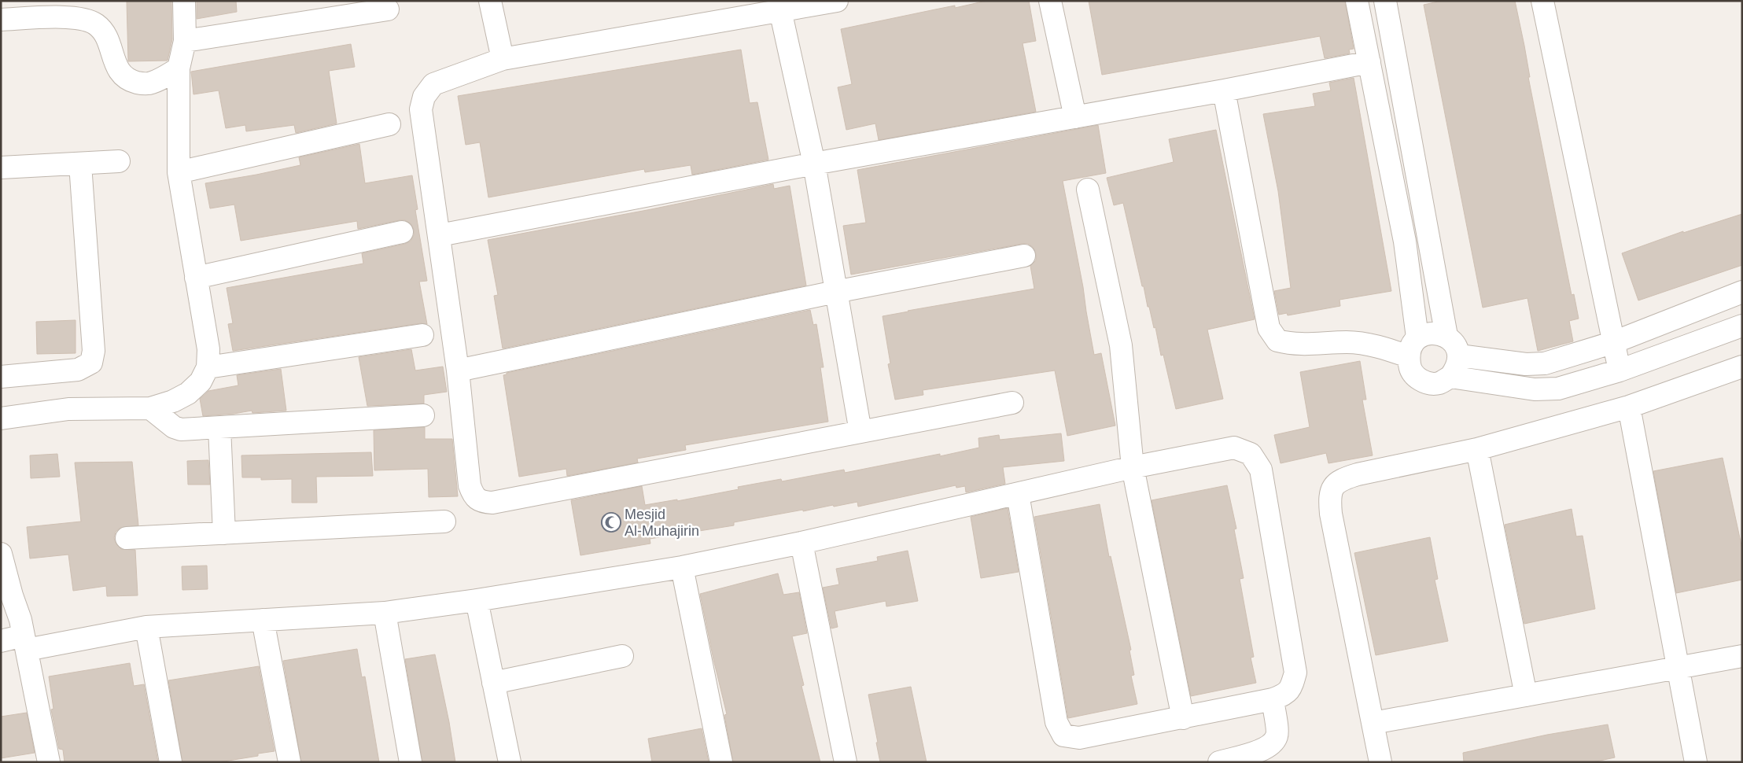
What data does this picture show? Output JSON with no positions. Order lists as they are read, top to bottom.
{
  "places": {
    "mosque": ["Mesjid Al-Muhajirin"]
  }
}
